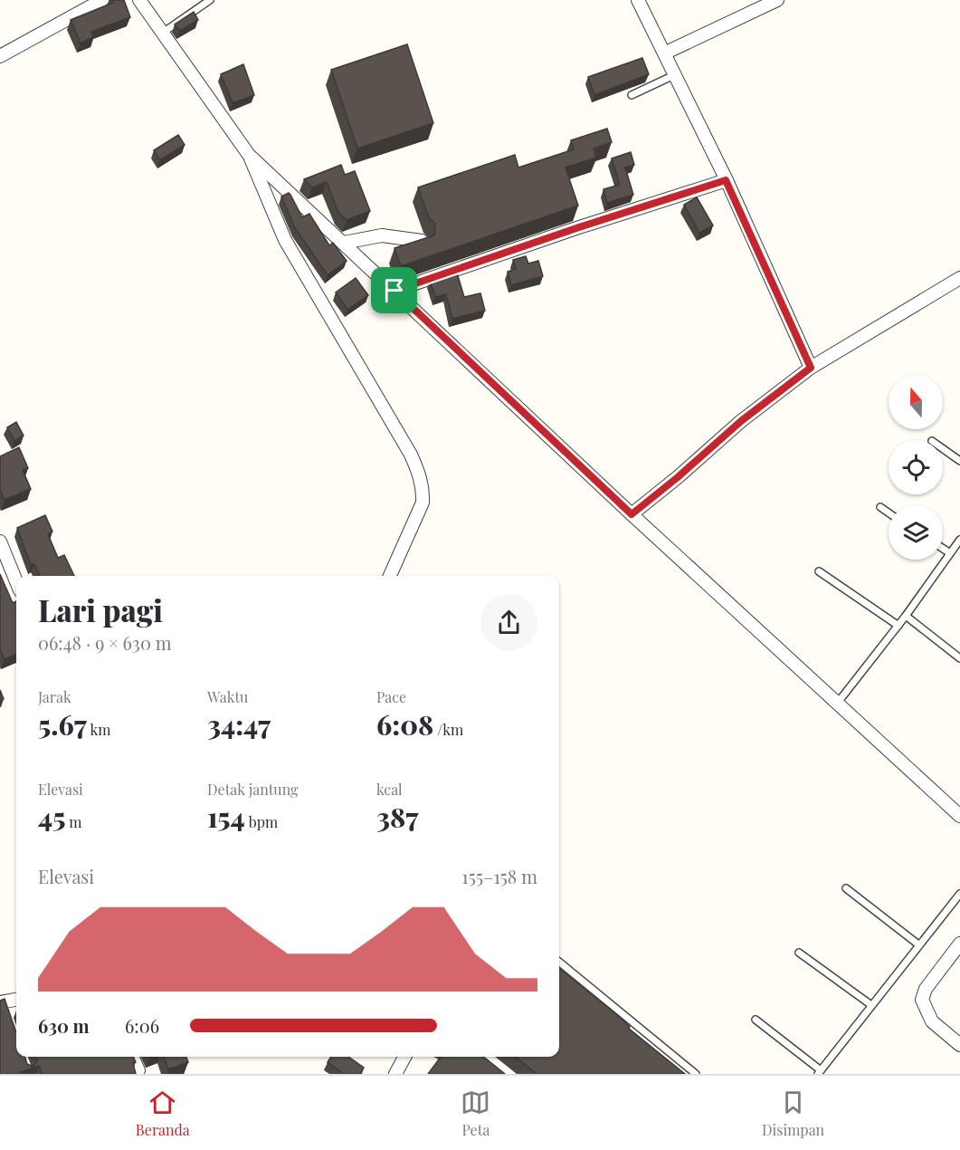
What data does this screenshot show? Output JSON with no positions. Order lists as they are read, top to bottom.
{
  "north": "top",
  "page": {
    "heading": ["Lari pagi", "06:48 · 9 × 630 m"],
    "stats": [
      ["Jarak", "5.67 km"],
      ["Waktu", "34:47"],
      ["Pace", "6:08 /km"],
      ["Elevasi", "45 m"],
      ["Detak jantung", "154 bpm"],
      ["kcal", "387"]
    ],
    "chart": ["Elevasi", "155–158 m"],
    "list": [
      {
        "name": "630 m",
        "note": "6:06"
      }
    ],
    "tabs": ["Beranda", "Peta", "Disimpan"]
  }
}
